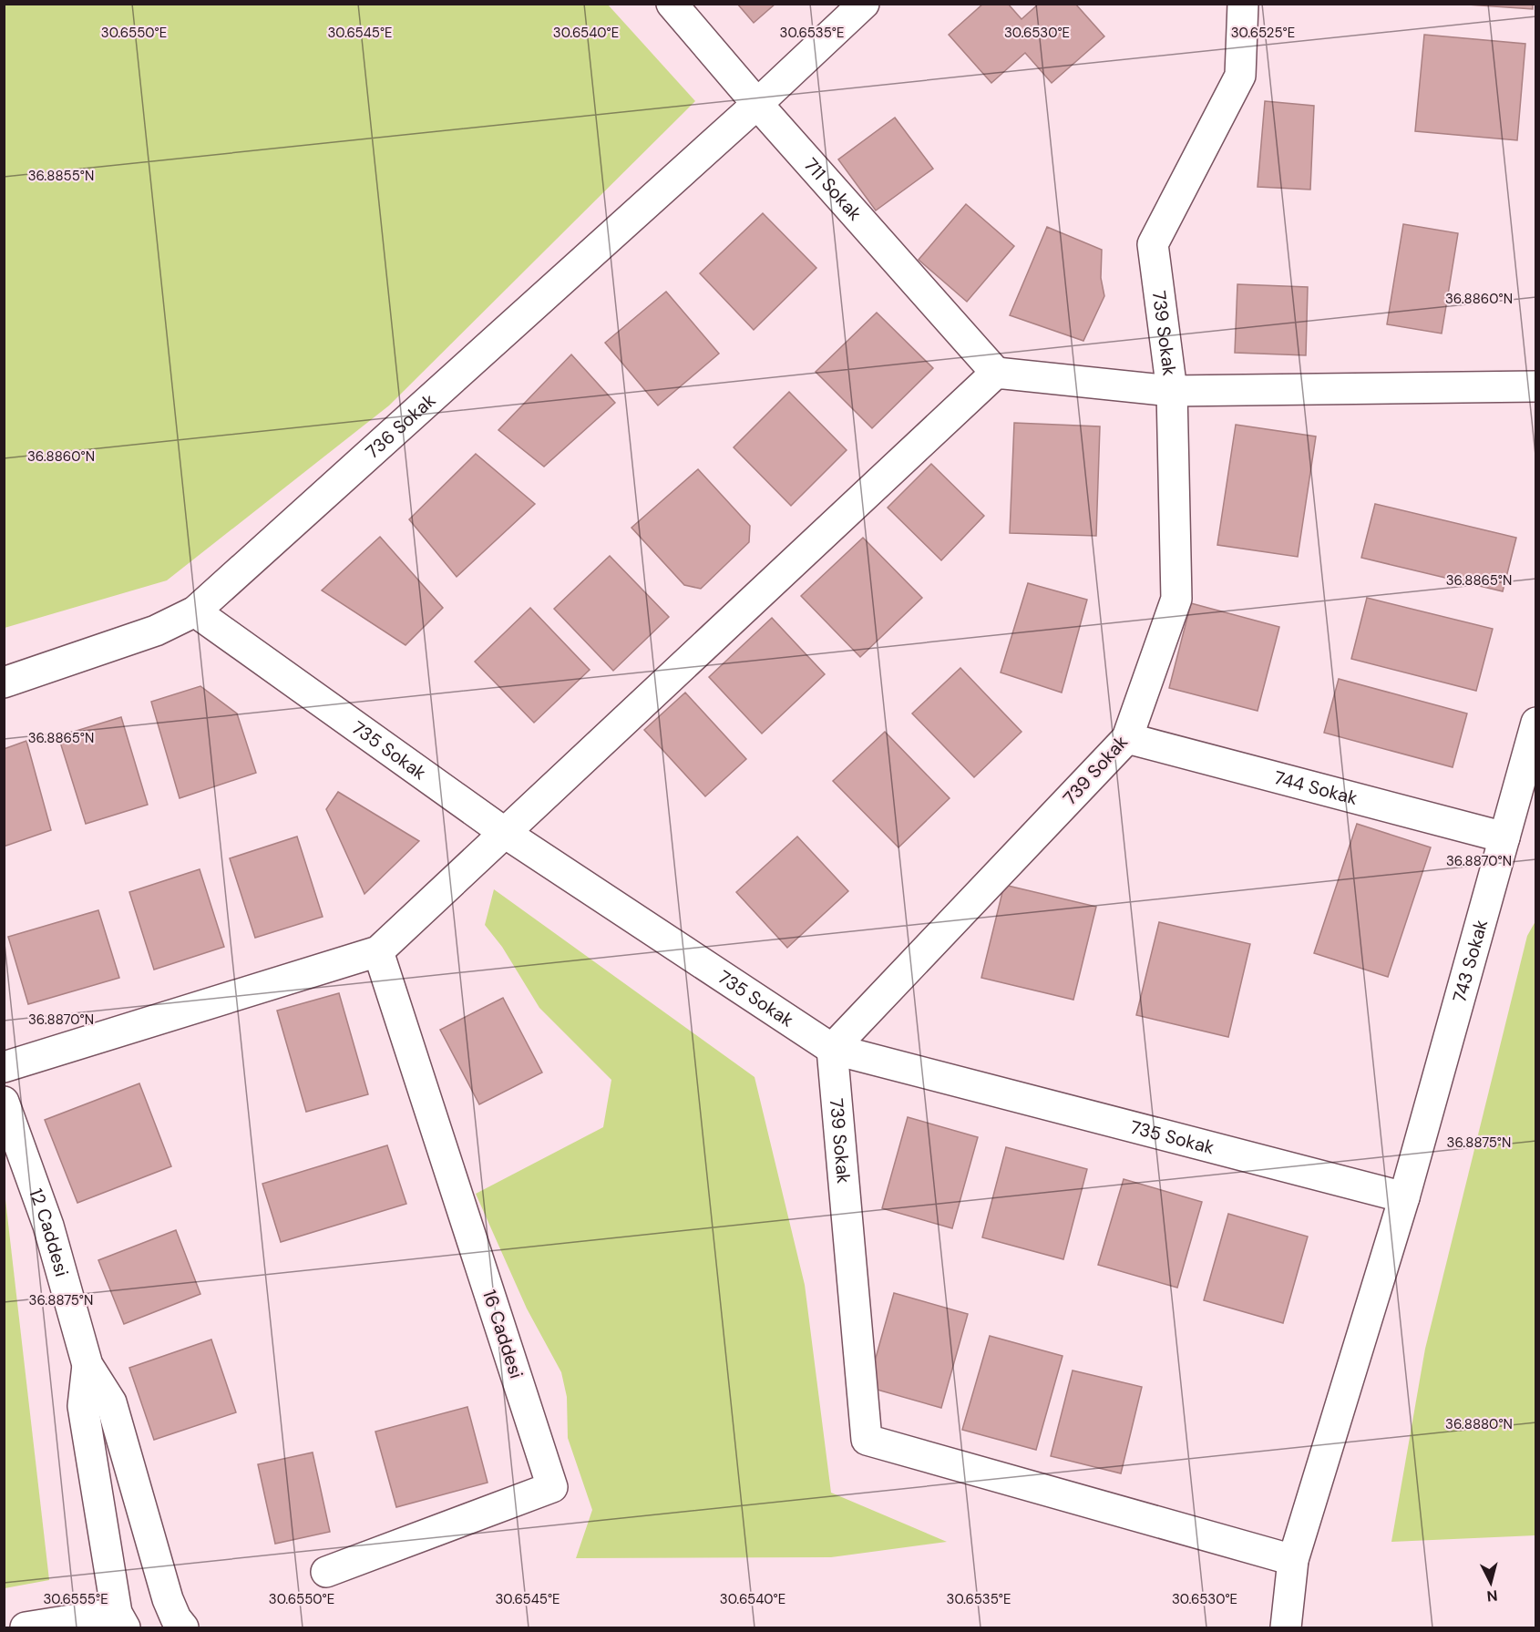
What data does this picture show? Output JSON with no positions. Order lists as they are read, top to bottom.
{
  "streets": {
    "street": [
      "711 Sokak",
      "739 Sokak",
      "736 Sokak",
      "735 Sokak",
      "744 Sokak",
      "743 Sokak",
      "12 Caddesi",
      "16 Caddesi"
    ]
  },
  "crossings": [
    ["711 Sokak", "736 Sokak"],
    ["739 Sokak", "735 Sokak"],
    ["739 Sokak", "744 Sokak"],
    ["739 Sokak", "743 Sokak"],
    ["736 Sokak", "735 Sokak"],
    ["735 Sokak", "743 Sokak"],
    ["744 Sokak", "743 Sokak"]
  ],
  "north": "bottom",
  "coordinates": [
    "30.6550°E",
    "30.6545°E",
    "30.6540°E",
    "30.6535°E",
    "30.6530°E",
    "30.6525°E",
    "36.8855°N",
    "36.8860°N",
    "36.8865°N",
    "36.8870°N",
    "36.8875°N",
    "36.8880°N",
    "30.6555°E"
  ]
}
